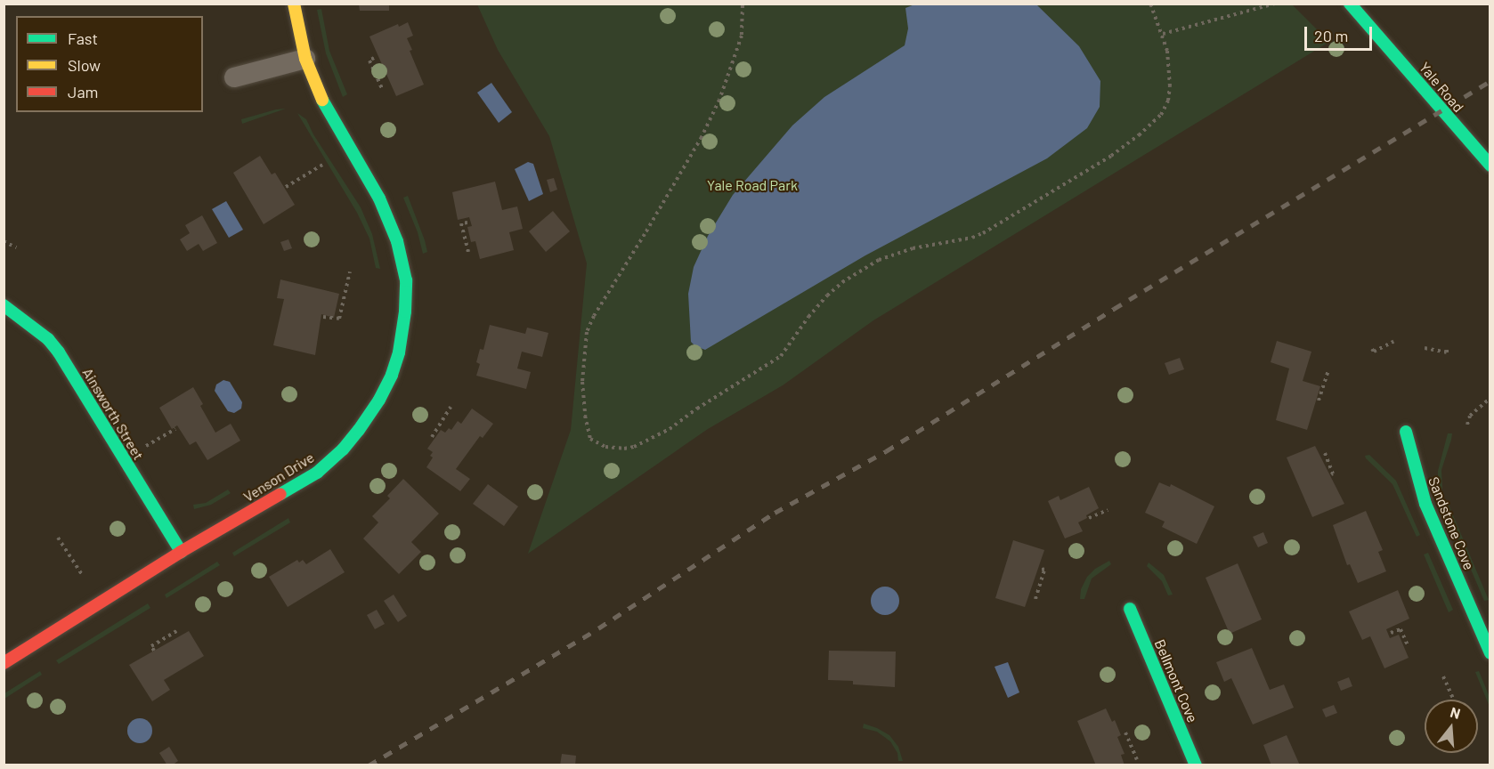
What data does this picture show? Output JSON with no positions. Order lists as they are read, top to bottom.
{
  "streets": {
    "street": [
      "Yale Road",
      "Ainsworth Street",
      "Venson Drive",
      "Sandstone Cove",
      "Bellmont Cove"
    ]
  },
  "crossings": [
    ["Ainsworth Street", "Venson Drive"]
  ],
  "parks": ["Yale Road Park"],
  "legend": ["Fast", "Slow", "Jam"],
  "scale_bar": "20 m",
  "north": "top"
}
